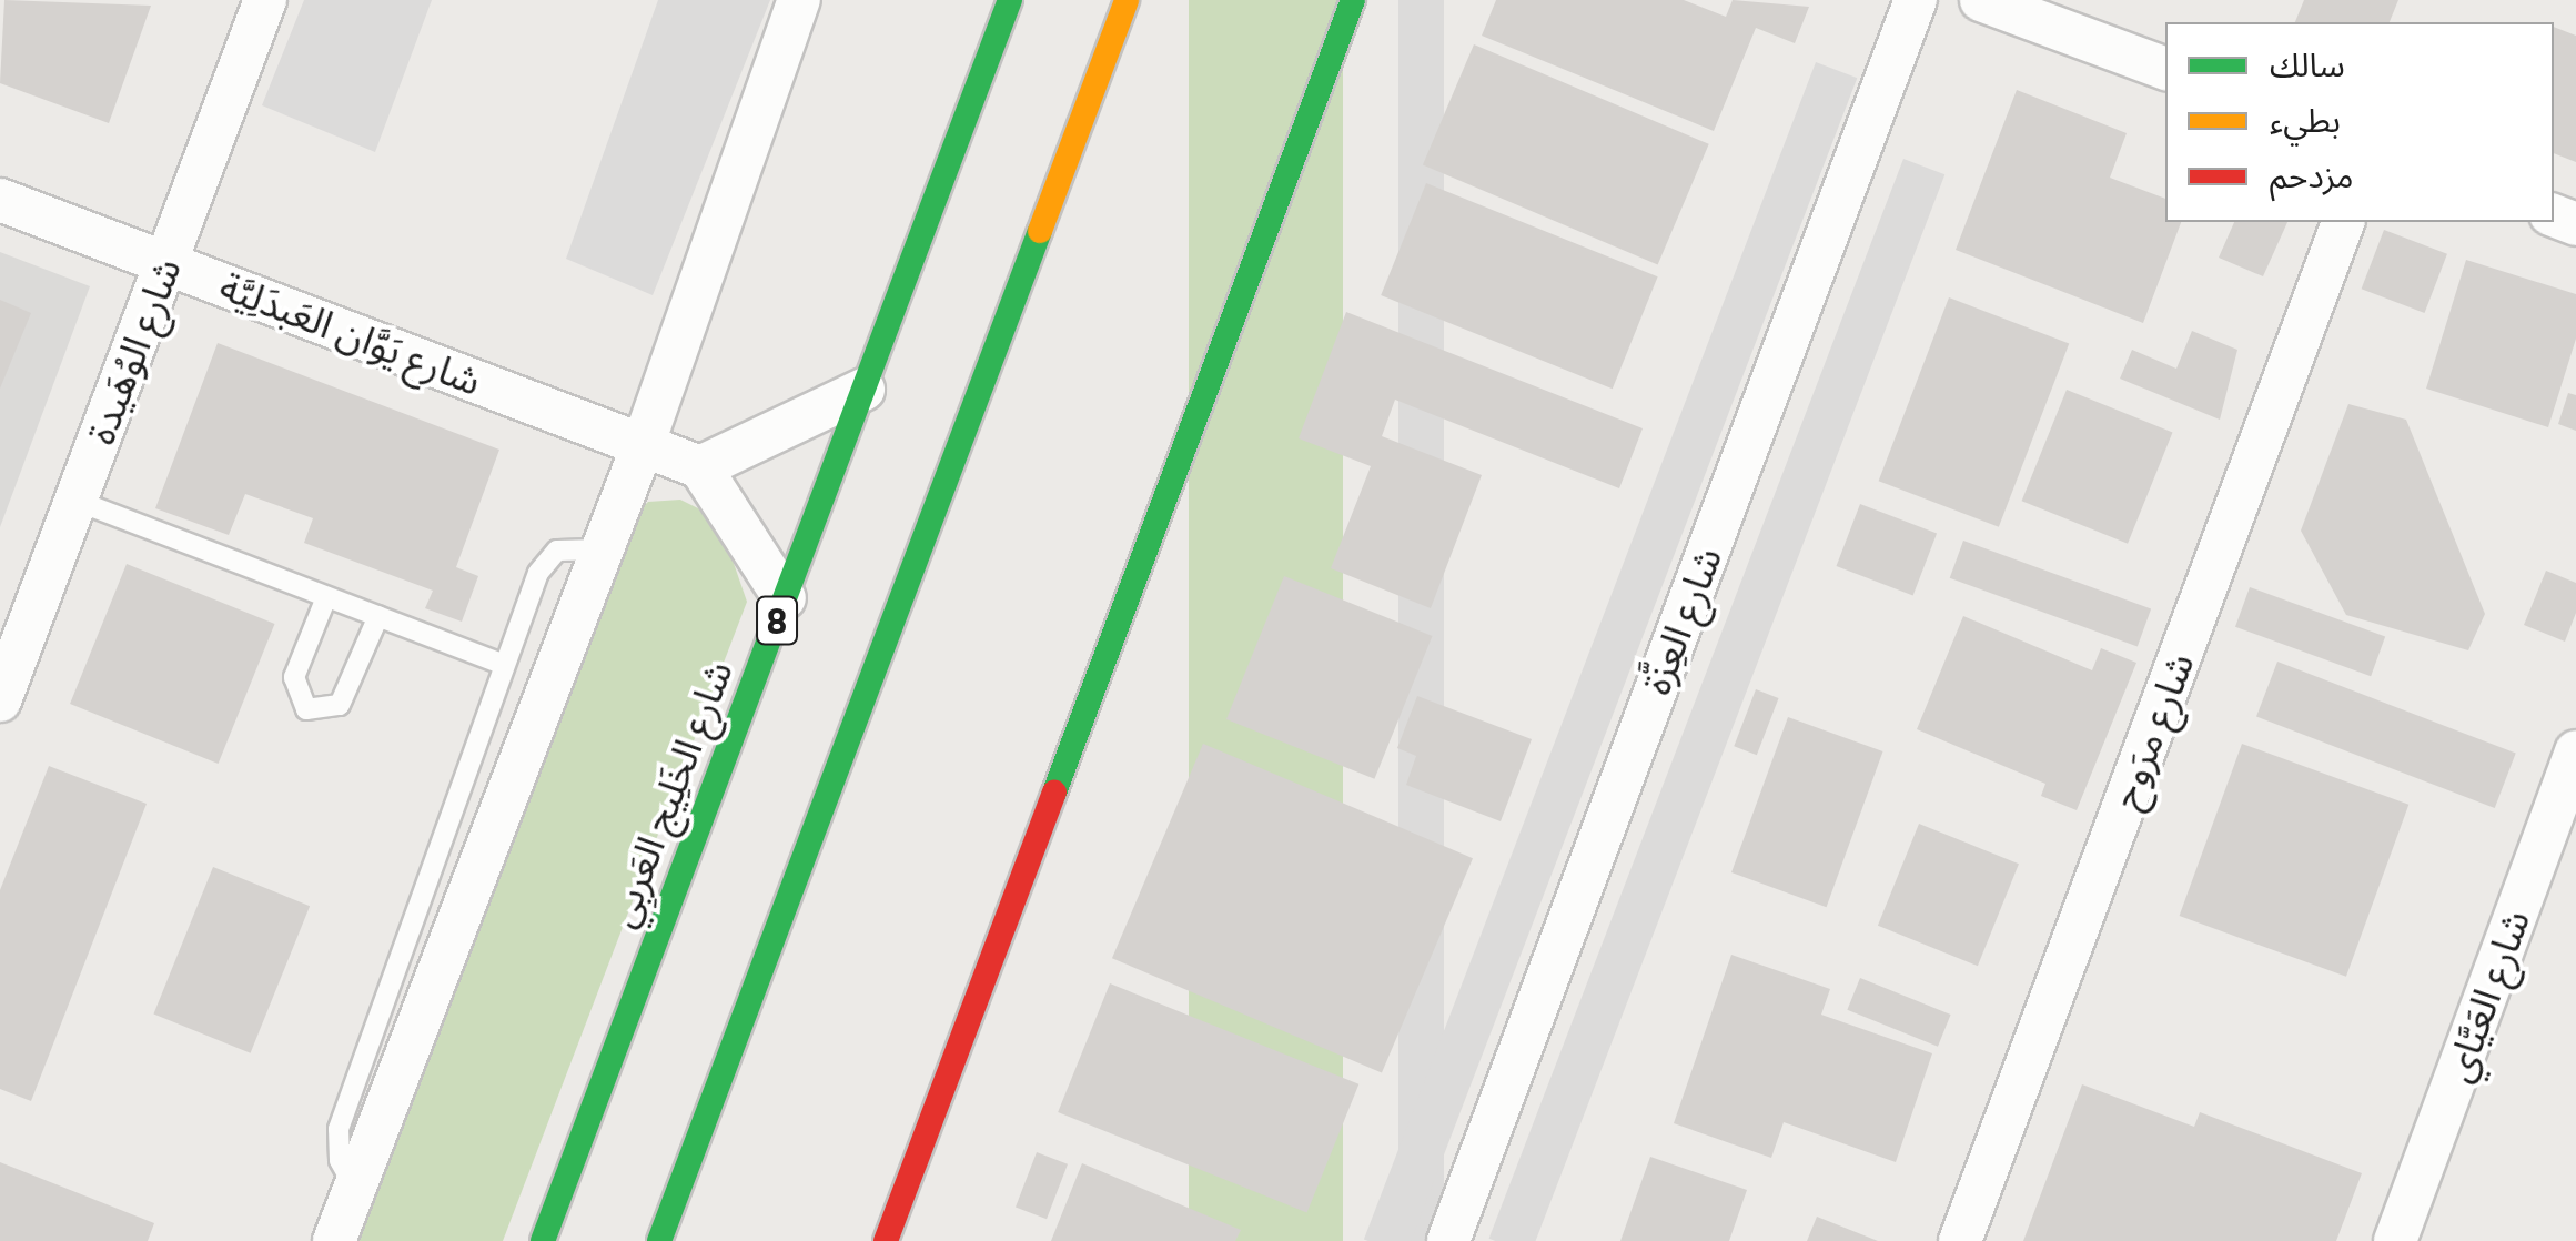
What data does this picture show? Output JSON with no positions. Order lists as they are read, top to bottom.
{
  "streets": {
    "main road": ["8", "شارع الخَلِيج العَربِي"],
    "street": [
      "شارع يَوَّان العَبدَلِيَّة",
      "شارع الوُهَيدة",
      "شارع العِزَّة",
      "شارع مرَوح",
      "شارع العَيَّاي"
    ]
  },
  "crossings": [
    ["شارع يَوَّان العَبدَلِيَّة", "شارع الوُهَيدة"]
  ],
  "legend": ["سالك", "بطيء", "مزدحم"]
}
